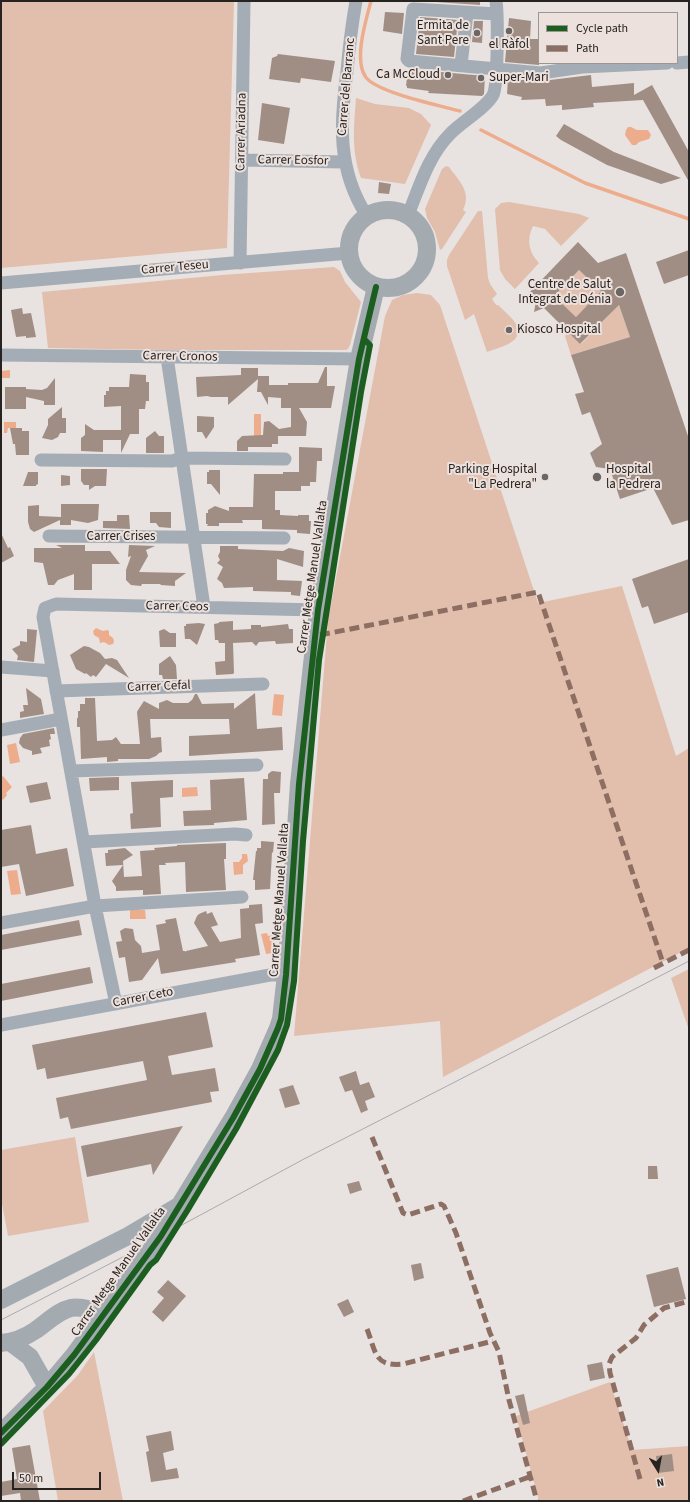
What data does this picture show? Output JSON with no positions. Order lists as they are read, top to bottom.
{
  "streets": {
    "street": [
      "Carrer del Barranc",
      "Carrer Ariadna",
      "Carrer Eosfor",
      "Carrer Teseu",
      "Carrer Cronos",
      "Carrer Crises",
      "Carrer Metge Manuel Vallalta",
      "Carrer Ceos",
      "Carrer Cefal",
      "Carrer Ceto"
    ]
  },
  "crossings": [
    ["Carrer del Barranc", "Carrer Eosfor"],
    ["Carrer del Barranc", "Carrer Teseu"],
    ["Carrer del Barranc", "Carrer Metge Manuel Vallalta"],
    ["Carrer Ariadna", "Carrer Eosfor"],
    ["Carrer Ariadna", "Carrer Teseu"],
    ["Carrer Teseu", "Carrer Metge Manuel Vallalta"],
    ["Carrer Cronos", "Carrer Metge Manuel Vallalta"],
    ["Carrer Metge Manuel Vallalta", "Carrer Ceos"],
    ["Carrer Metge Manuel Vallalta", "Carrer Ceto"]
  ],
  "places": [
    "el Ràfol",
    "Ermita de Sant Pere",
    "Ca McCloud",
    "Super-Mari",
    "Centre de Salut Integrat de Dénia",
    "Kiosco Hospital",
    "Parking Hospital \"La Pedrera\"",
    "Hospital la Pedrera"
  ],
  "legend": ["Cycle path", "Path"],
  "scale_bar": "50 m",
  "north": "bottom"
}
